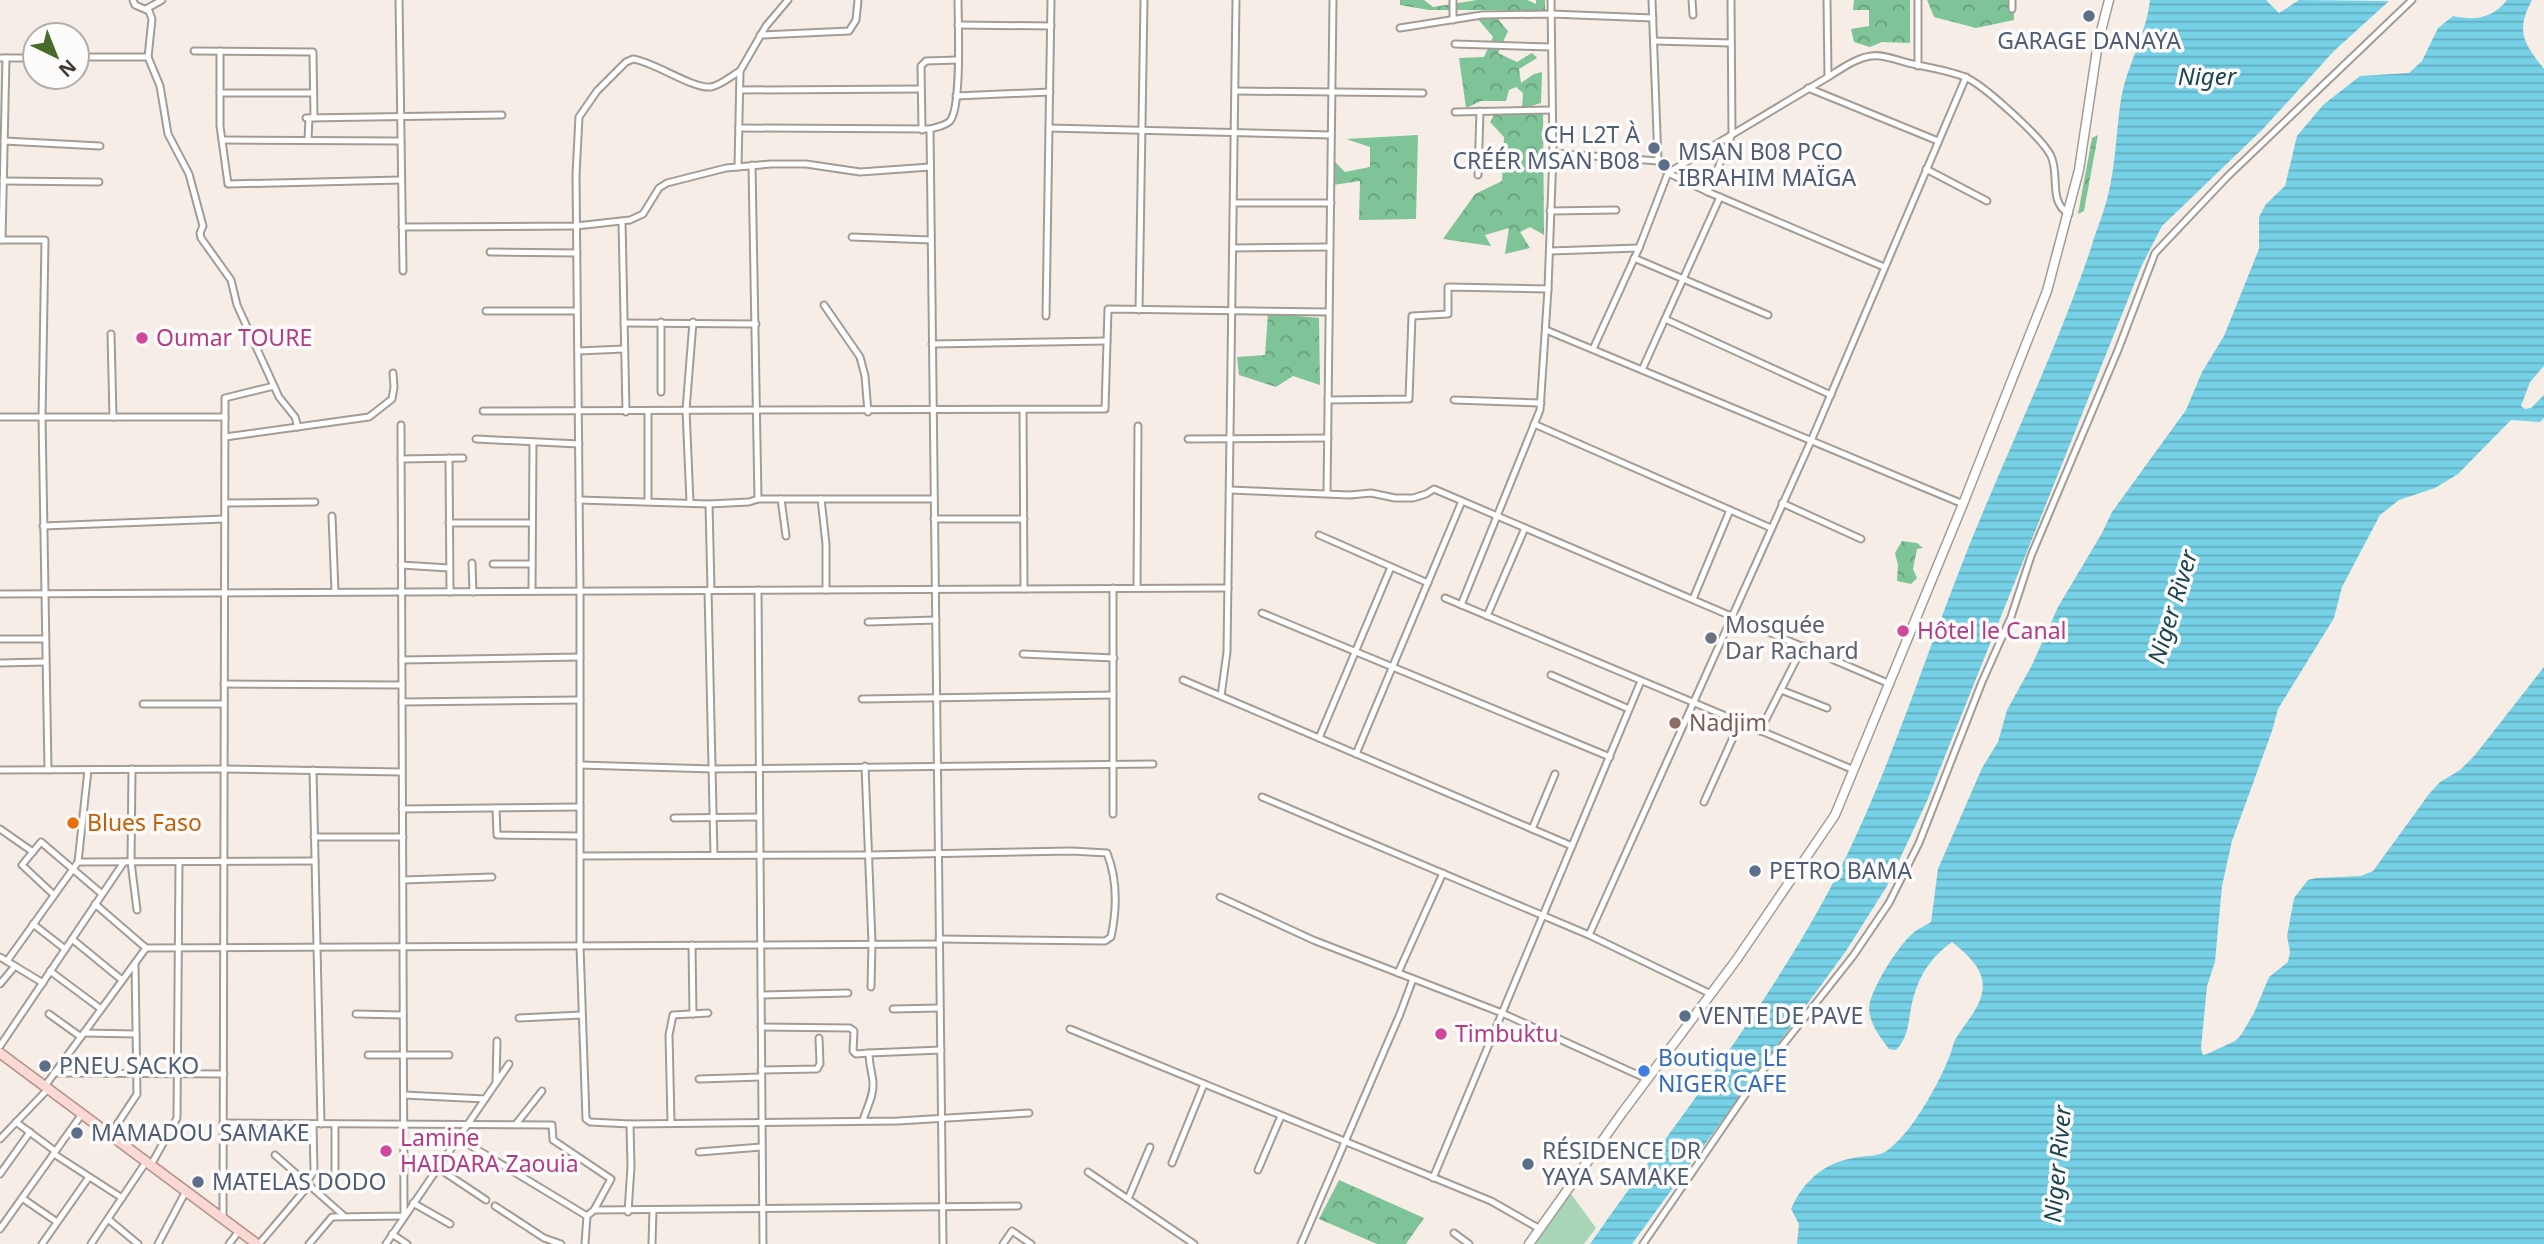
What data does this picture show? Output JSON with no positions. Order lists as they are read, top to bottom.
{
  "water": ["Niger", "Niger River"],
  "places": [
    "GARAGE DANAYA",
    "CH L2T À CRÉÉR MSAN B08",
    "MSAN B08 PCO IBRAHIM MAÏGA",
    "Oumar TOURE",
    "Hôtel le Canal",
    "Mosquée Dar Rachard",
    "Nadjim",
    "Blues Faso",
    "PETRO BAMA",
    "VENTE DE PAVE",
    "Timbuktu",
    "PNEU SACKO",
    "Boutique LE NIGER CAFE",
    "MAMADOU SAMAKE",
    "Lamine HAIDARA Zaouia",
    "RÉSIDENCE DR YAYA SAMAKE",
    "MATELAS DODO"
  ],
  "north": "bottom right"
}
